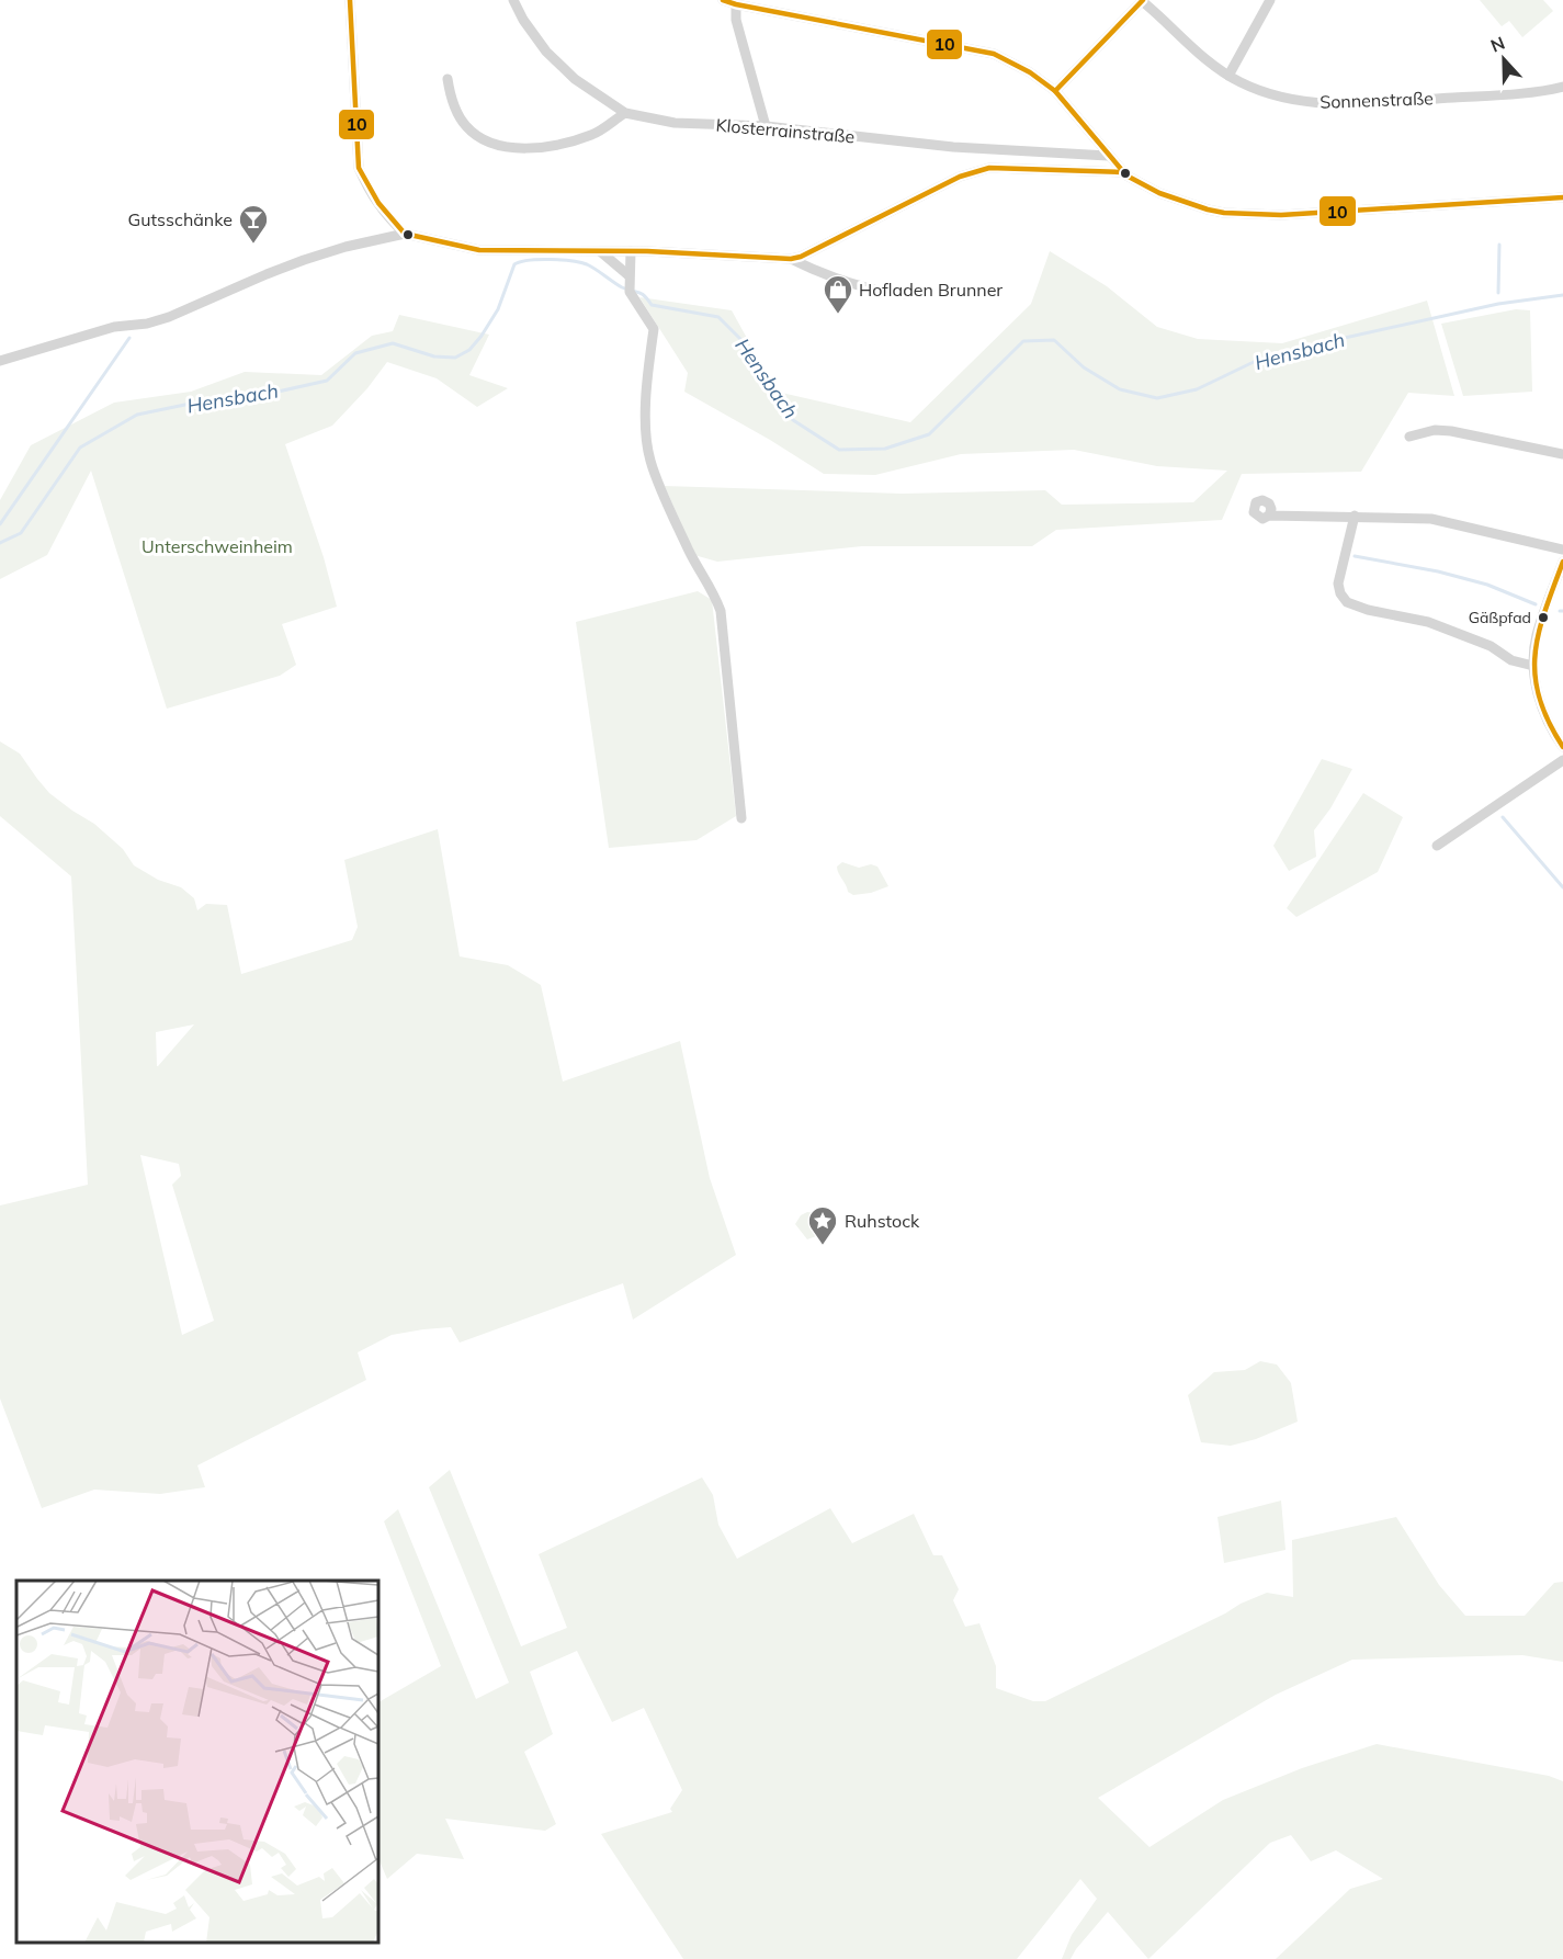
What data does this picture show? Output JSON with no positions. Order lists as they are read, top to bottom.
{
  "streets": {
    "street": ["Sonnenstraße", "Klosterrainstraße"]
  },
  "water": ["Hensbach"],
  "parks": ["Unterschweinheim"],
  "places": {
    "bar": ["Gutsschänke"],
    "shop": ["Hofladen Brunner"],
    "other": ["Gäßpfad"],
    "place": ["Ruhstock"]
  },
  "lines": ["transit line 10"],
  "north": "top"
}
